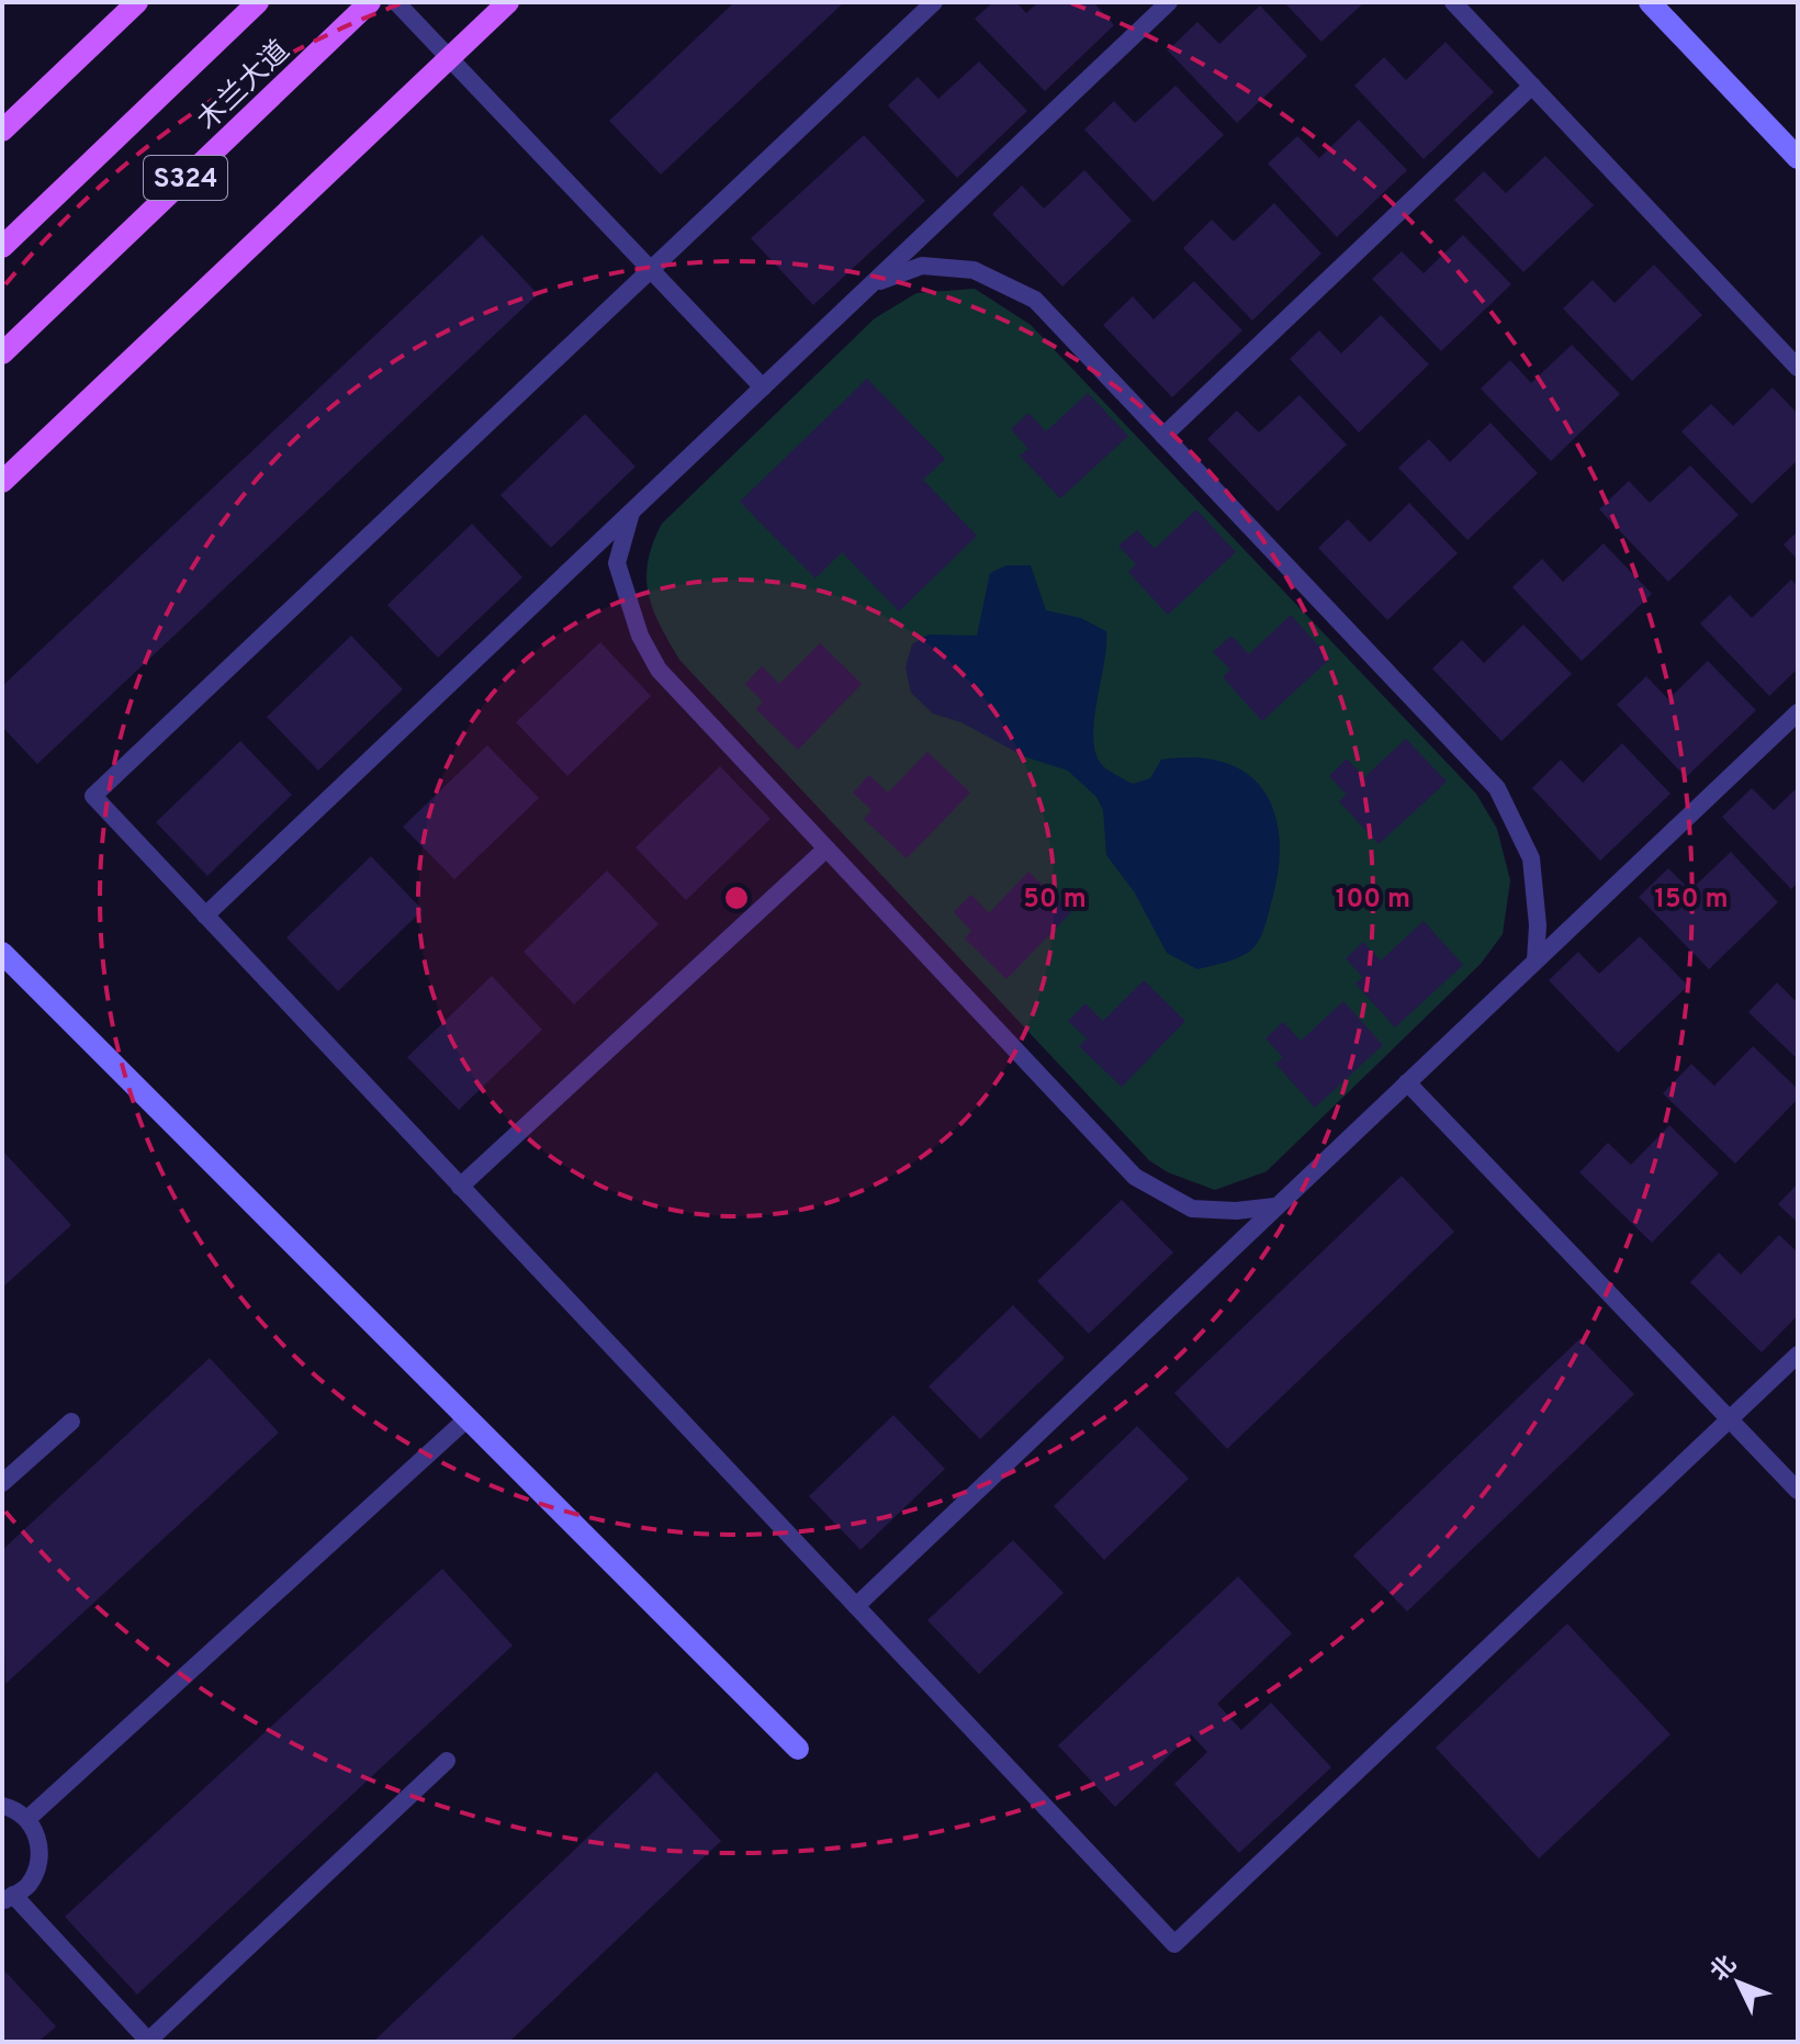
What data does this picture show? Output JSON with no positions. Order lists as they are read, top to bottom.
{
  "streets": {
    "main road": ["木兰大道", "S324"]
  },
  "north": "top left",
  "rings": ["50 m", "100 m", "150 m"]
}
